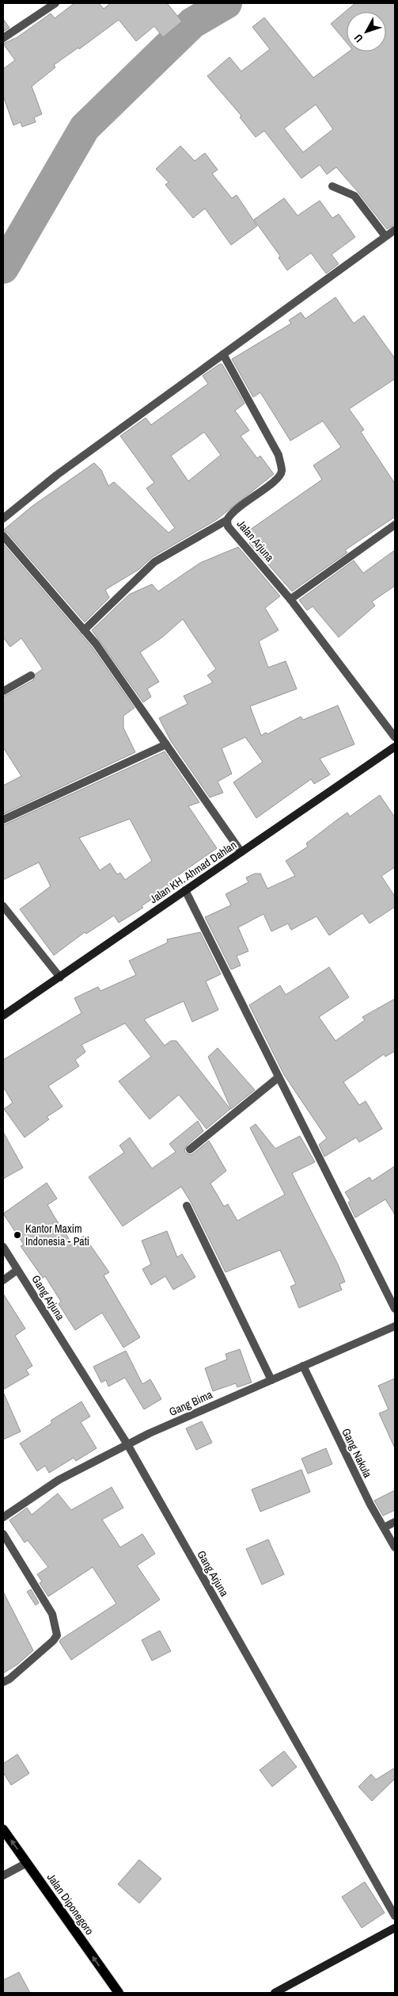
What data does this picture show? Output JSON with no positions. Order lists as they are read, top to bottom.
{
  "streets": {
    "main road": ["Jalan Diponegoro"],
    "street": [
      "Jalan Arjuna",
      "Jalan KH. Ahmad Dahlan",
      "Gang Arjuna",
      "Gang Bima",
      "Gang Nakula"
    ]
  },
  "crossings": [
    ["Gang Arjuna", "Gang Bima"],
    ["Gang Bima", "Gang Nakula"]
  ],
  "one_way": ["Jalan Diponegoro"],
  "places": ["Kantor Maxim Indonesia - Pati"],
  "north": "bottom left"
}
